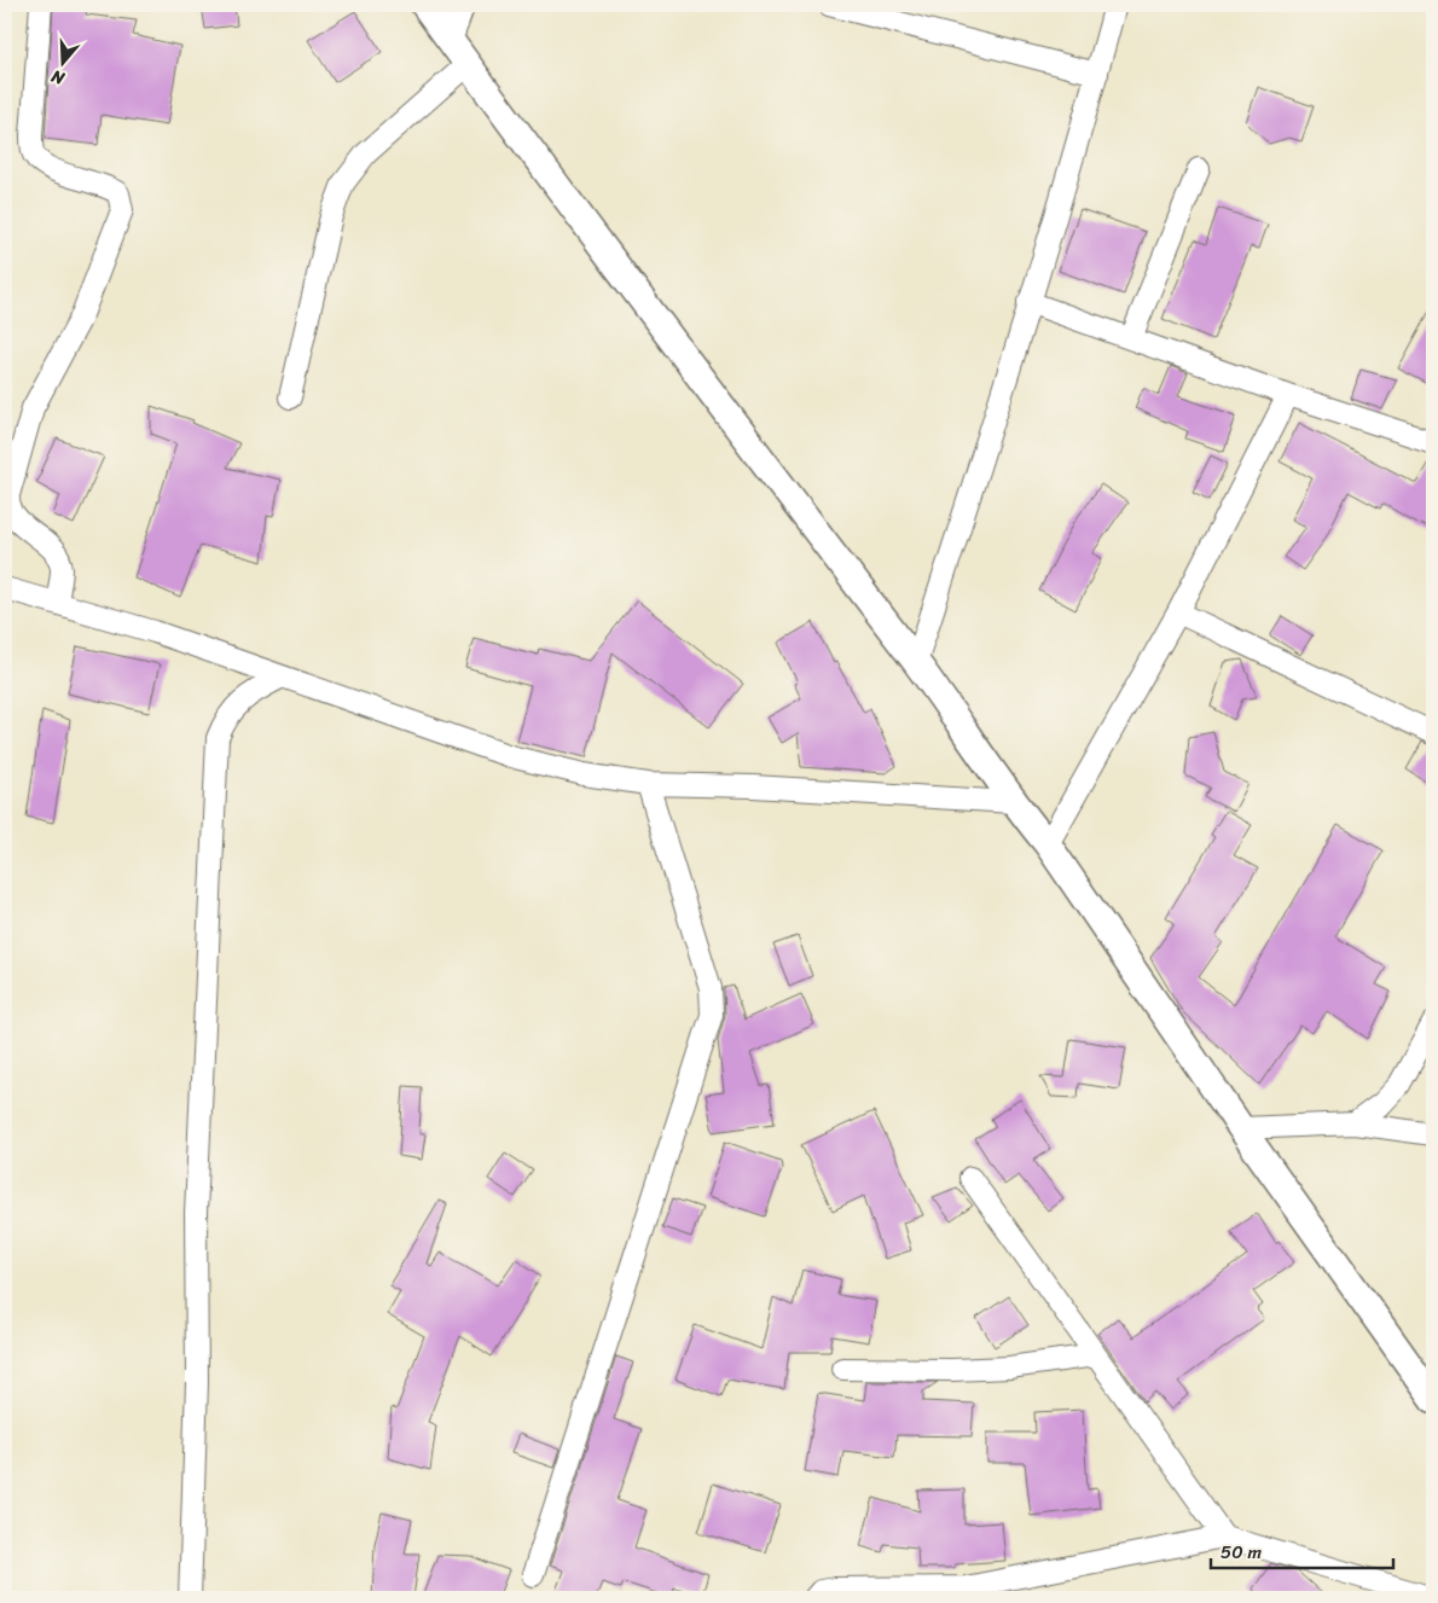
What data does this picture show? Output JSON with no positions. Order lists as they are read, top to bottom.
{
  "scale_bar": "50 m",
  "north": "bottom"
}
